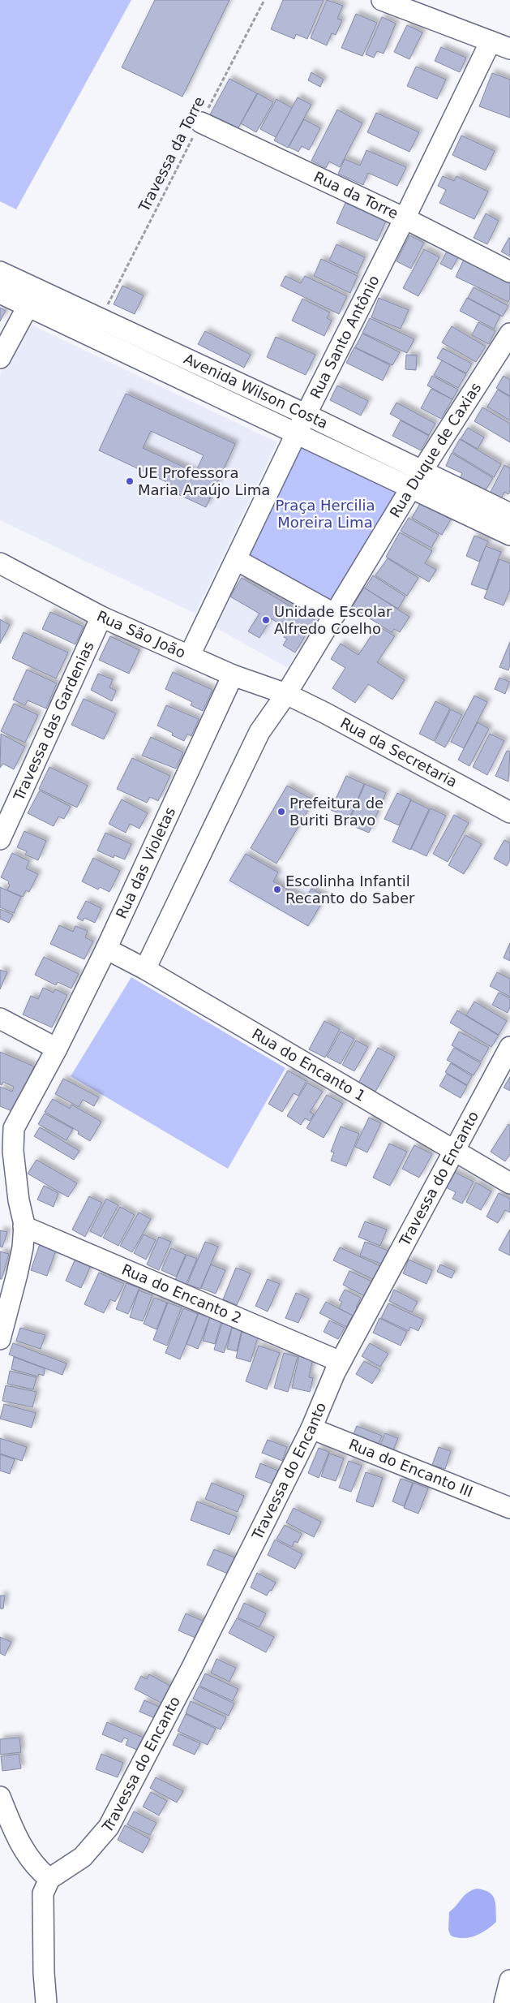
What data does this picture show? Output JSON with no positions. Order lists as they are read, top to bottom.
{
  "streets": {
    "street": [
      "Rua da Torre",
      "Rua Santo Antônio",
      "Avenida Wilson Costa",
      "Rua Duque de Caxias",
      "Rua São João",
      "Travessa das Gardenias",
      "Rua da Secretaria",
      "Rua das Violetas",
      "Rua do Encanto 1",
      "Travessa do Encanto",
      "Rua do Encanto 2",
      "Rua do Encanto III"
    ],
    "path": ["Travessa da Torre"]
  },
  "crossings": [
    ["Travessa da Torre", "Rua da Torre"],
    ["Travessa da Torre", "Avenida Wilson Costa"],
    ["Rua da Torre", "Rua Santo Antônio"],
    ["Rua Santo Antônio", "Avenida Wilson Costa"],
    ["Rua Santo Antônio", "Rua São João"],
    ["Avenida Wilson Costa", "Rua Duque de Caxias"],
    ["Rua Duque de Caxias", "Rua São João"],
    ["Rua Duque de Caxias", "Rua da Secretaria"],
    ["Rua São João", "Travessa das Gardenias"],
    ["Rua São João", "Rua da Secretaria"],
    ["Rua São João", "Rua das Violetas"],
    ["Rua das Violetas", "Rua do Encanto 1"],
    ["Rua do Encanto 1", "Travessa do Encanto"],
    ["Travessa do Encanto", "Rua do Encanto 2"],
    ["Travessa do Encanto", "Rua do Encanto III"]
  ],
  "parks": ["Praça Hercilia Moreira Lima"],
  "places": [
    "UE Professora Maria Araújo Lima",
    "Unidade Escolar Alfredo Coelho",
    "Prefeitura de Buriti Bravo",
    "Escolinha Infantil Recanto do Saber"
  ]
}
